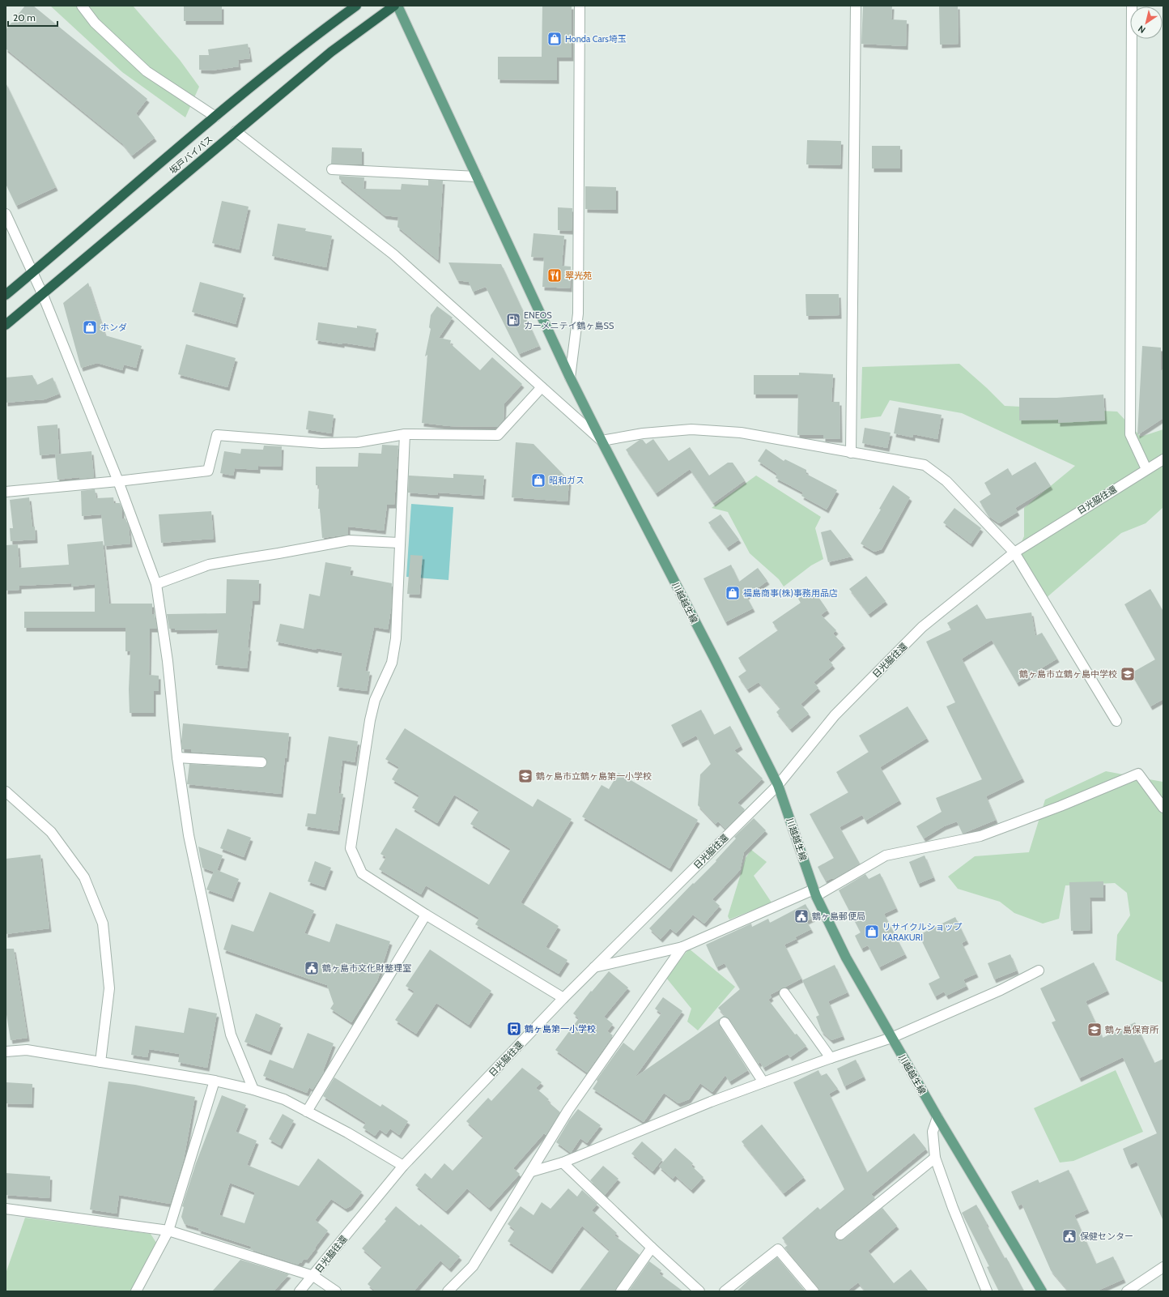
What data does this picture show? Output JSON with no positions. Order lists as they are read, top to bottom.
{
  "streets": {
    "highway": ["坂戸バイパス"],
    "main road": ["川越越生線"],
    "street": ["日光脇往還"]
  },
  "crossings": [
    ["日光脇往還", "川越越生線"]
  ],
  "places": {
    "shop": [
      "Honda Cars埼玉",
      "ホンダ",
      "昭和ガス",
      "福島商事(株)事務用品店",
      "リサイクルショップ KARAKURI"
    ],
    "restaurant": ["翠光苑"],
    "fuel station": ["ENEOS カーメニテイ鶴ヶ島SS"],
    "school or university": ["鶴ヶ島市立鶴ヶ島中学校", "鶴ヶ島市立鶴ヶ島第一小学校", "鶴ヶ島保育所"],
    "public building": ["鶴ヶ島郵便局", "鶴ヶ島市文化財整理室", "保健センター"],
    "bus stop": ["鶴ヶ島第一小学校"]
  },
  "scale_bar": "20 m",
  "north": "bottom left"
}
